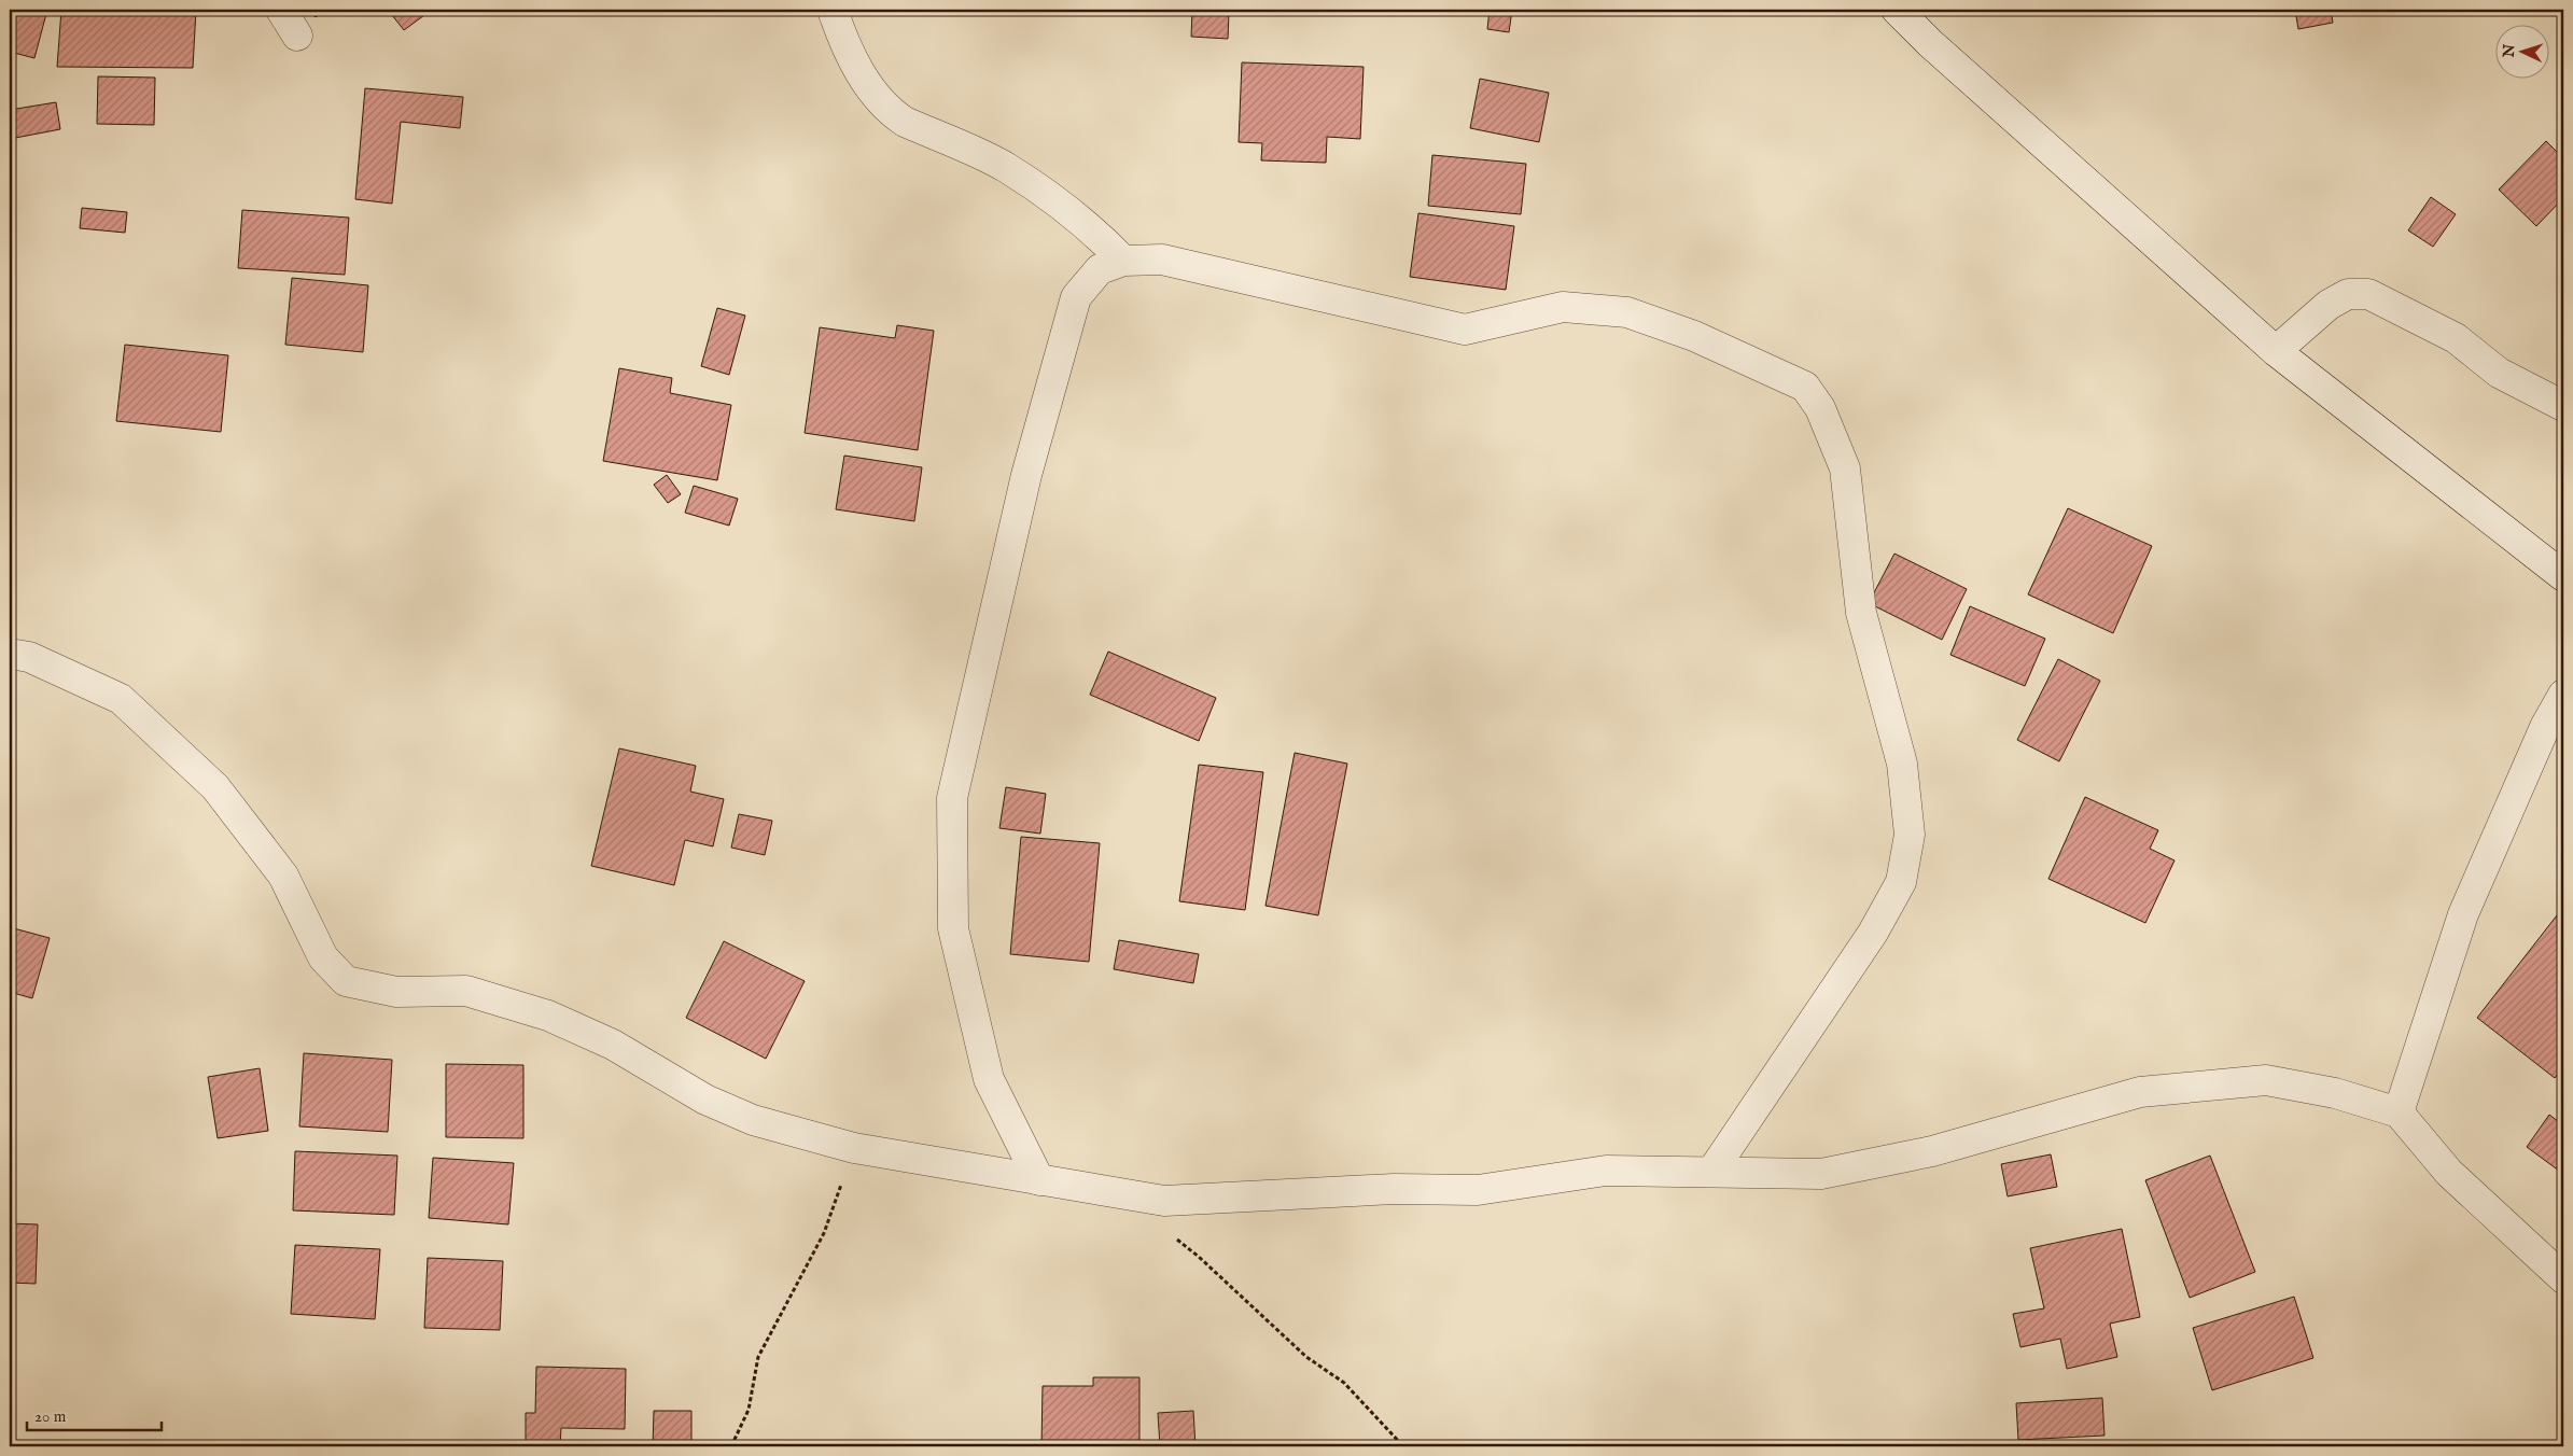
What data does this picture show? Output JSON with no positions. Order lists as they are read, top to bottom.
{
  "scale_bar": "20 m",
  "north": "left"
}
